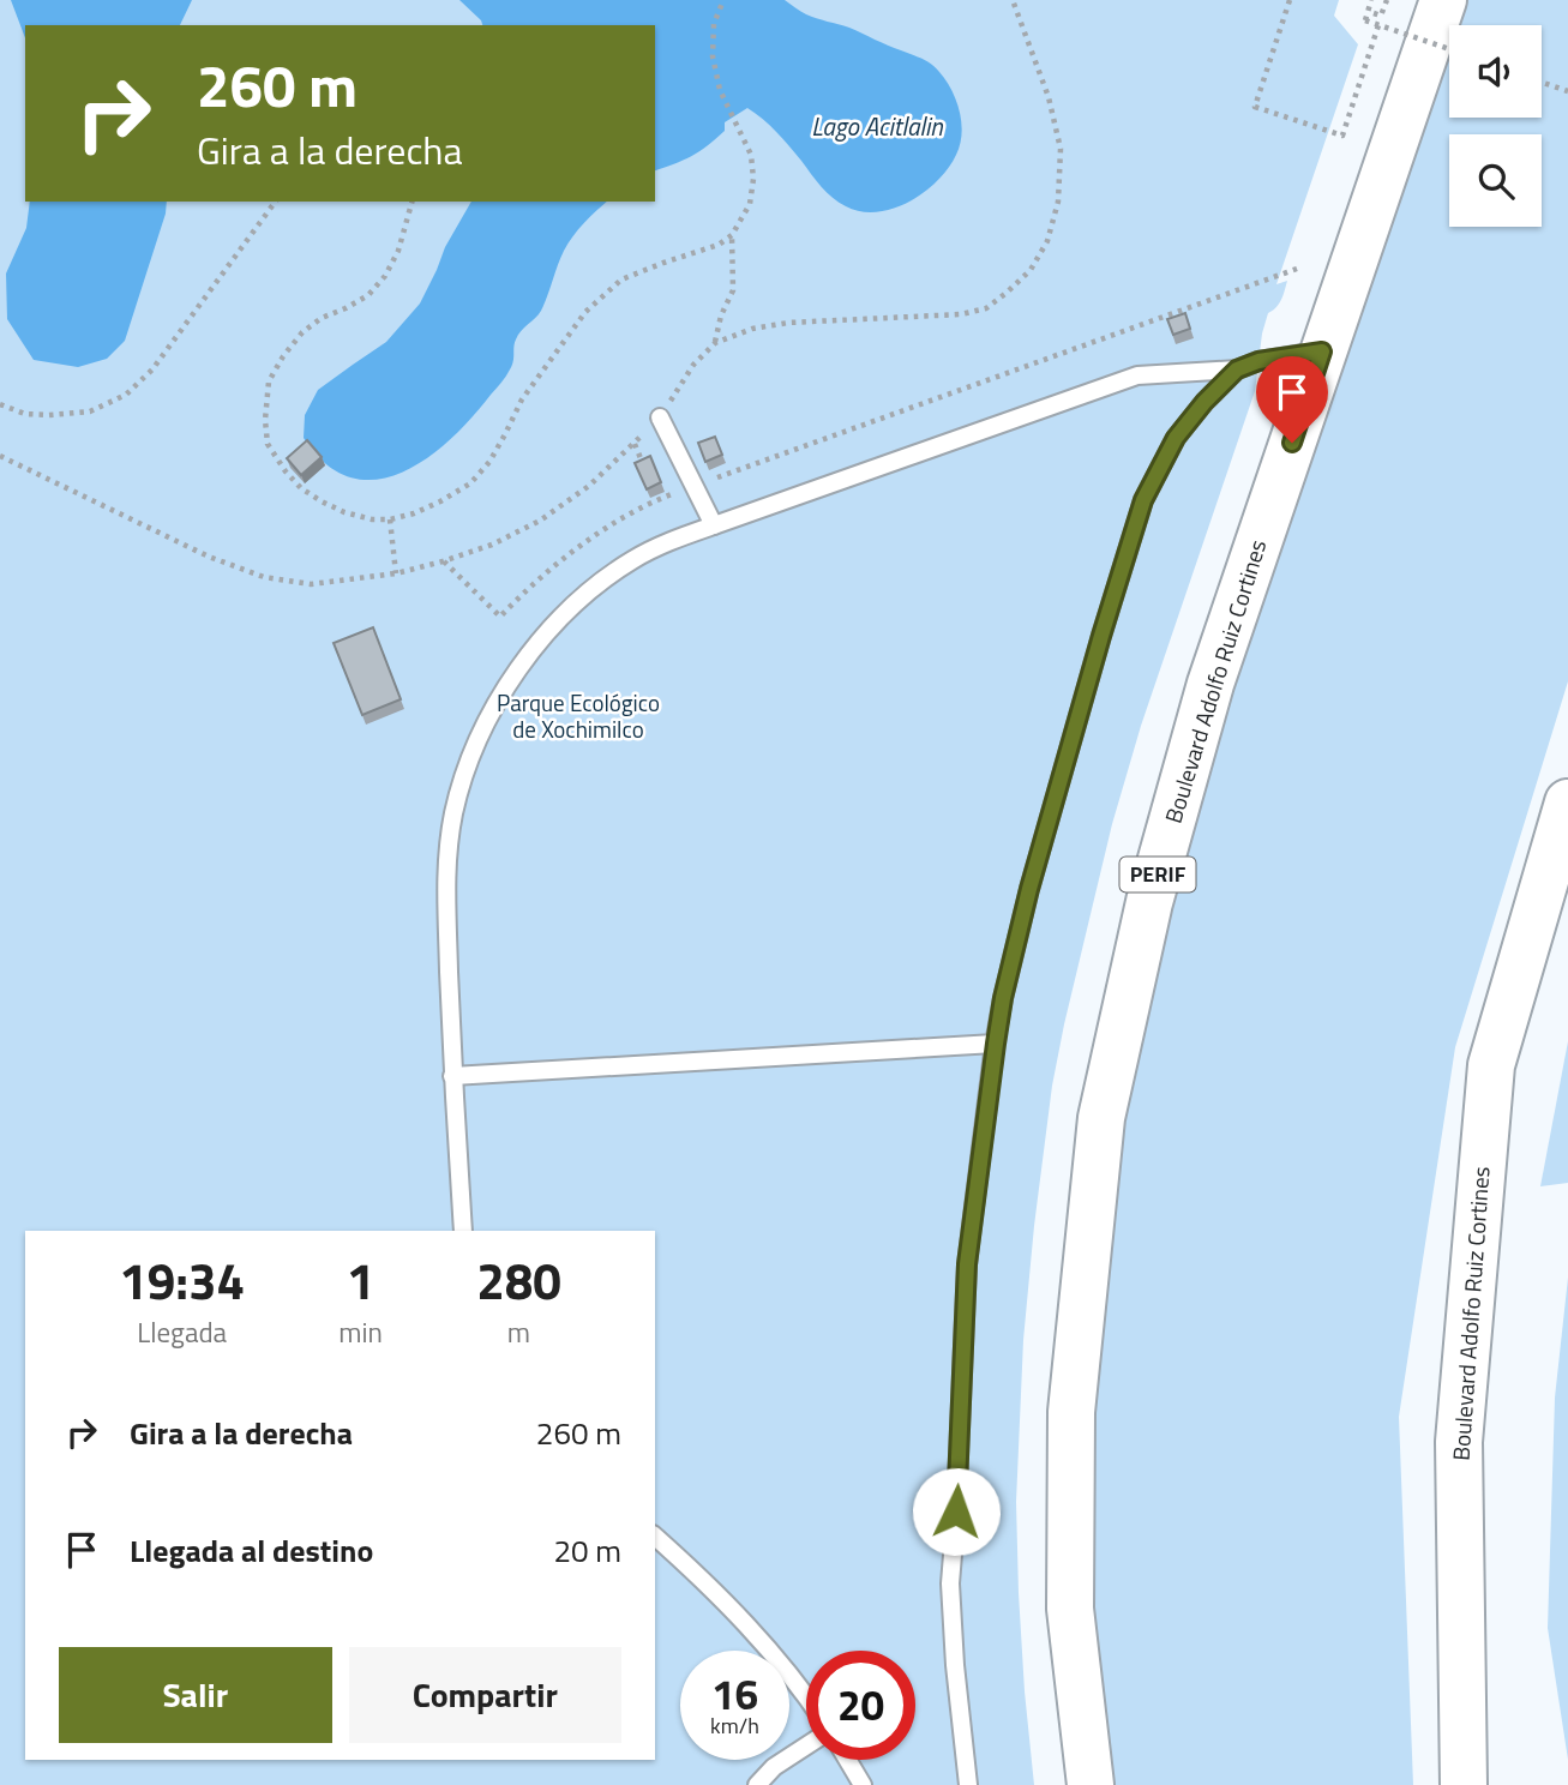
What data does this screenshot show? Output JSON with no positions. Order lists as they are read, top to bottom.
{
  "streets": {
    "highway": ["Boulevard Adolfo Ruiz Cortines", "PERIF"]
  },
  "water": ["Lago Acitlalin"],
  "parks": ["Parque Ecológico de Xochimilco"],
  "page": {
    "turn": ["260 m", "Gira a la derecha"],
    "eta": [
      "19:34",
      "Llegada",
      "1",
      "min",
      "280",
      "m"
    ],
    "list": [
      {
        "name": "Gira a la derecha",
        "value": "260 m"
      },
      {
        "name": "Llegada al destino",
        "value": "20 m"
      }
    ],
    "buttons": ["Salir", "Compartir"],
    "speed": "16 km/h",
    "limit": "20"
  }
}
